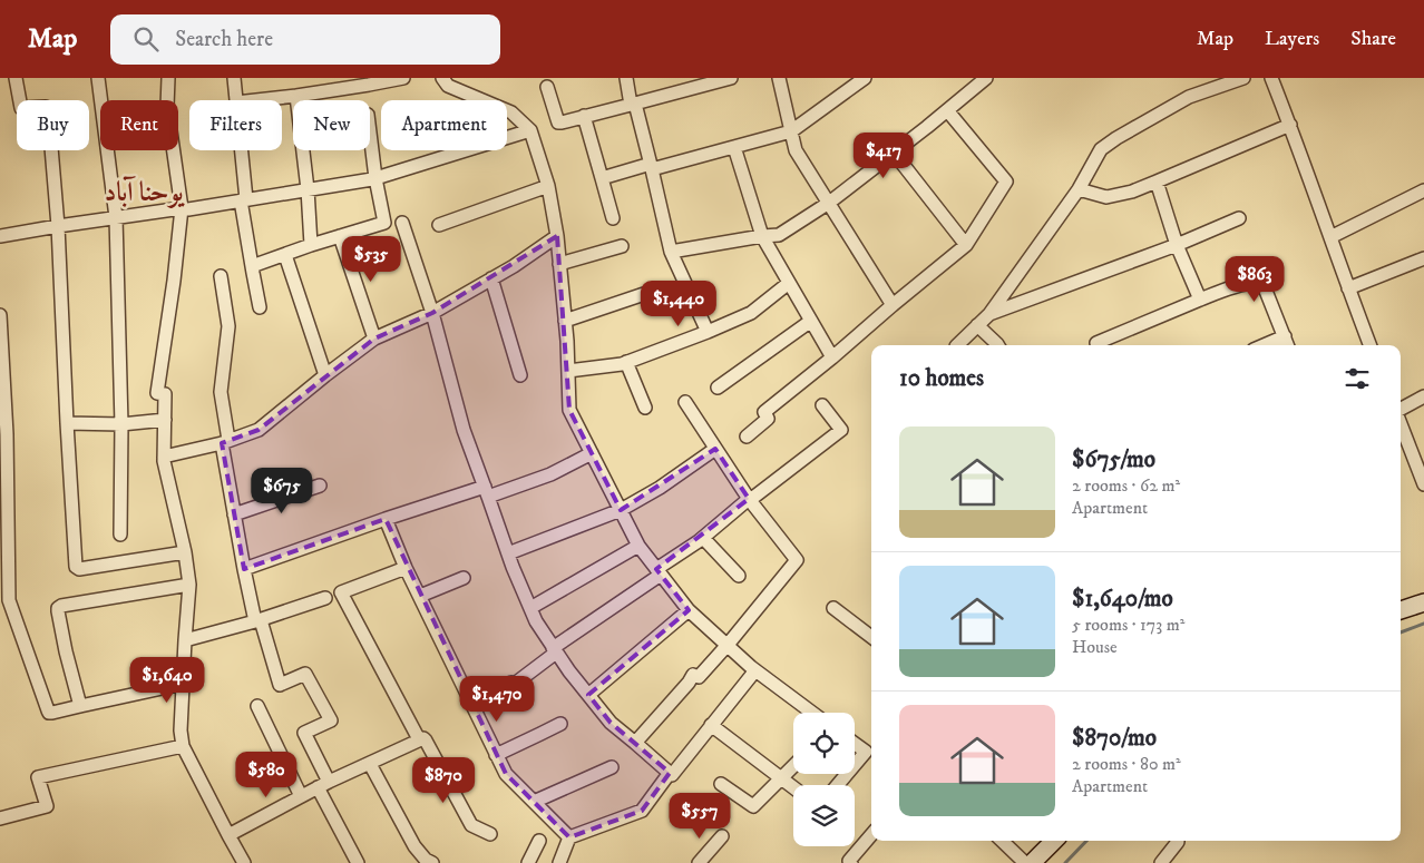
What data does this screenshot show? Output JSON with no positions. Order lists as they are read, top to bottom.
{
  "districts": ["یوحنا آباد"],
  "page": {
    "header": "Map",
    "search": "Search here",
    "nav": ["Map", "Layers", "Share"],
    "chip": [
      "Buy",
      "Rent",
      "Filters",
      "New",
      "Apartment"
    ],
    "price": [
      "$417",
      "$535",
      "$863",
      "$1,440",
      "$675",
      "$1,640",
      "$1,470",
      "$580",
      "$870",
      "$557"
    ],
    "heading": "10 homes",
    "list": [
      {
        "name": "$675/mo",
        "note": "2 rooms · 62 m² · Apartment"
      },
      {
        "name": "$1,640/mo",
        "note": "5 rooms · 173 m² · House"
      },
      {
        "name": "$870/mo",
        "note": "2 rooms · 80 m² · Apartment"
      }
    ]
  }
}
